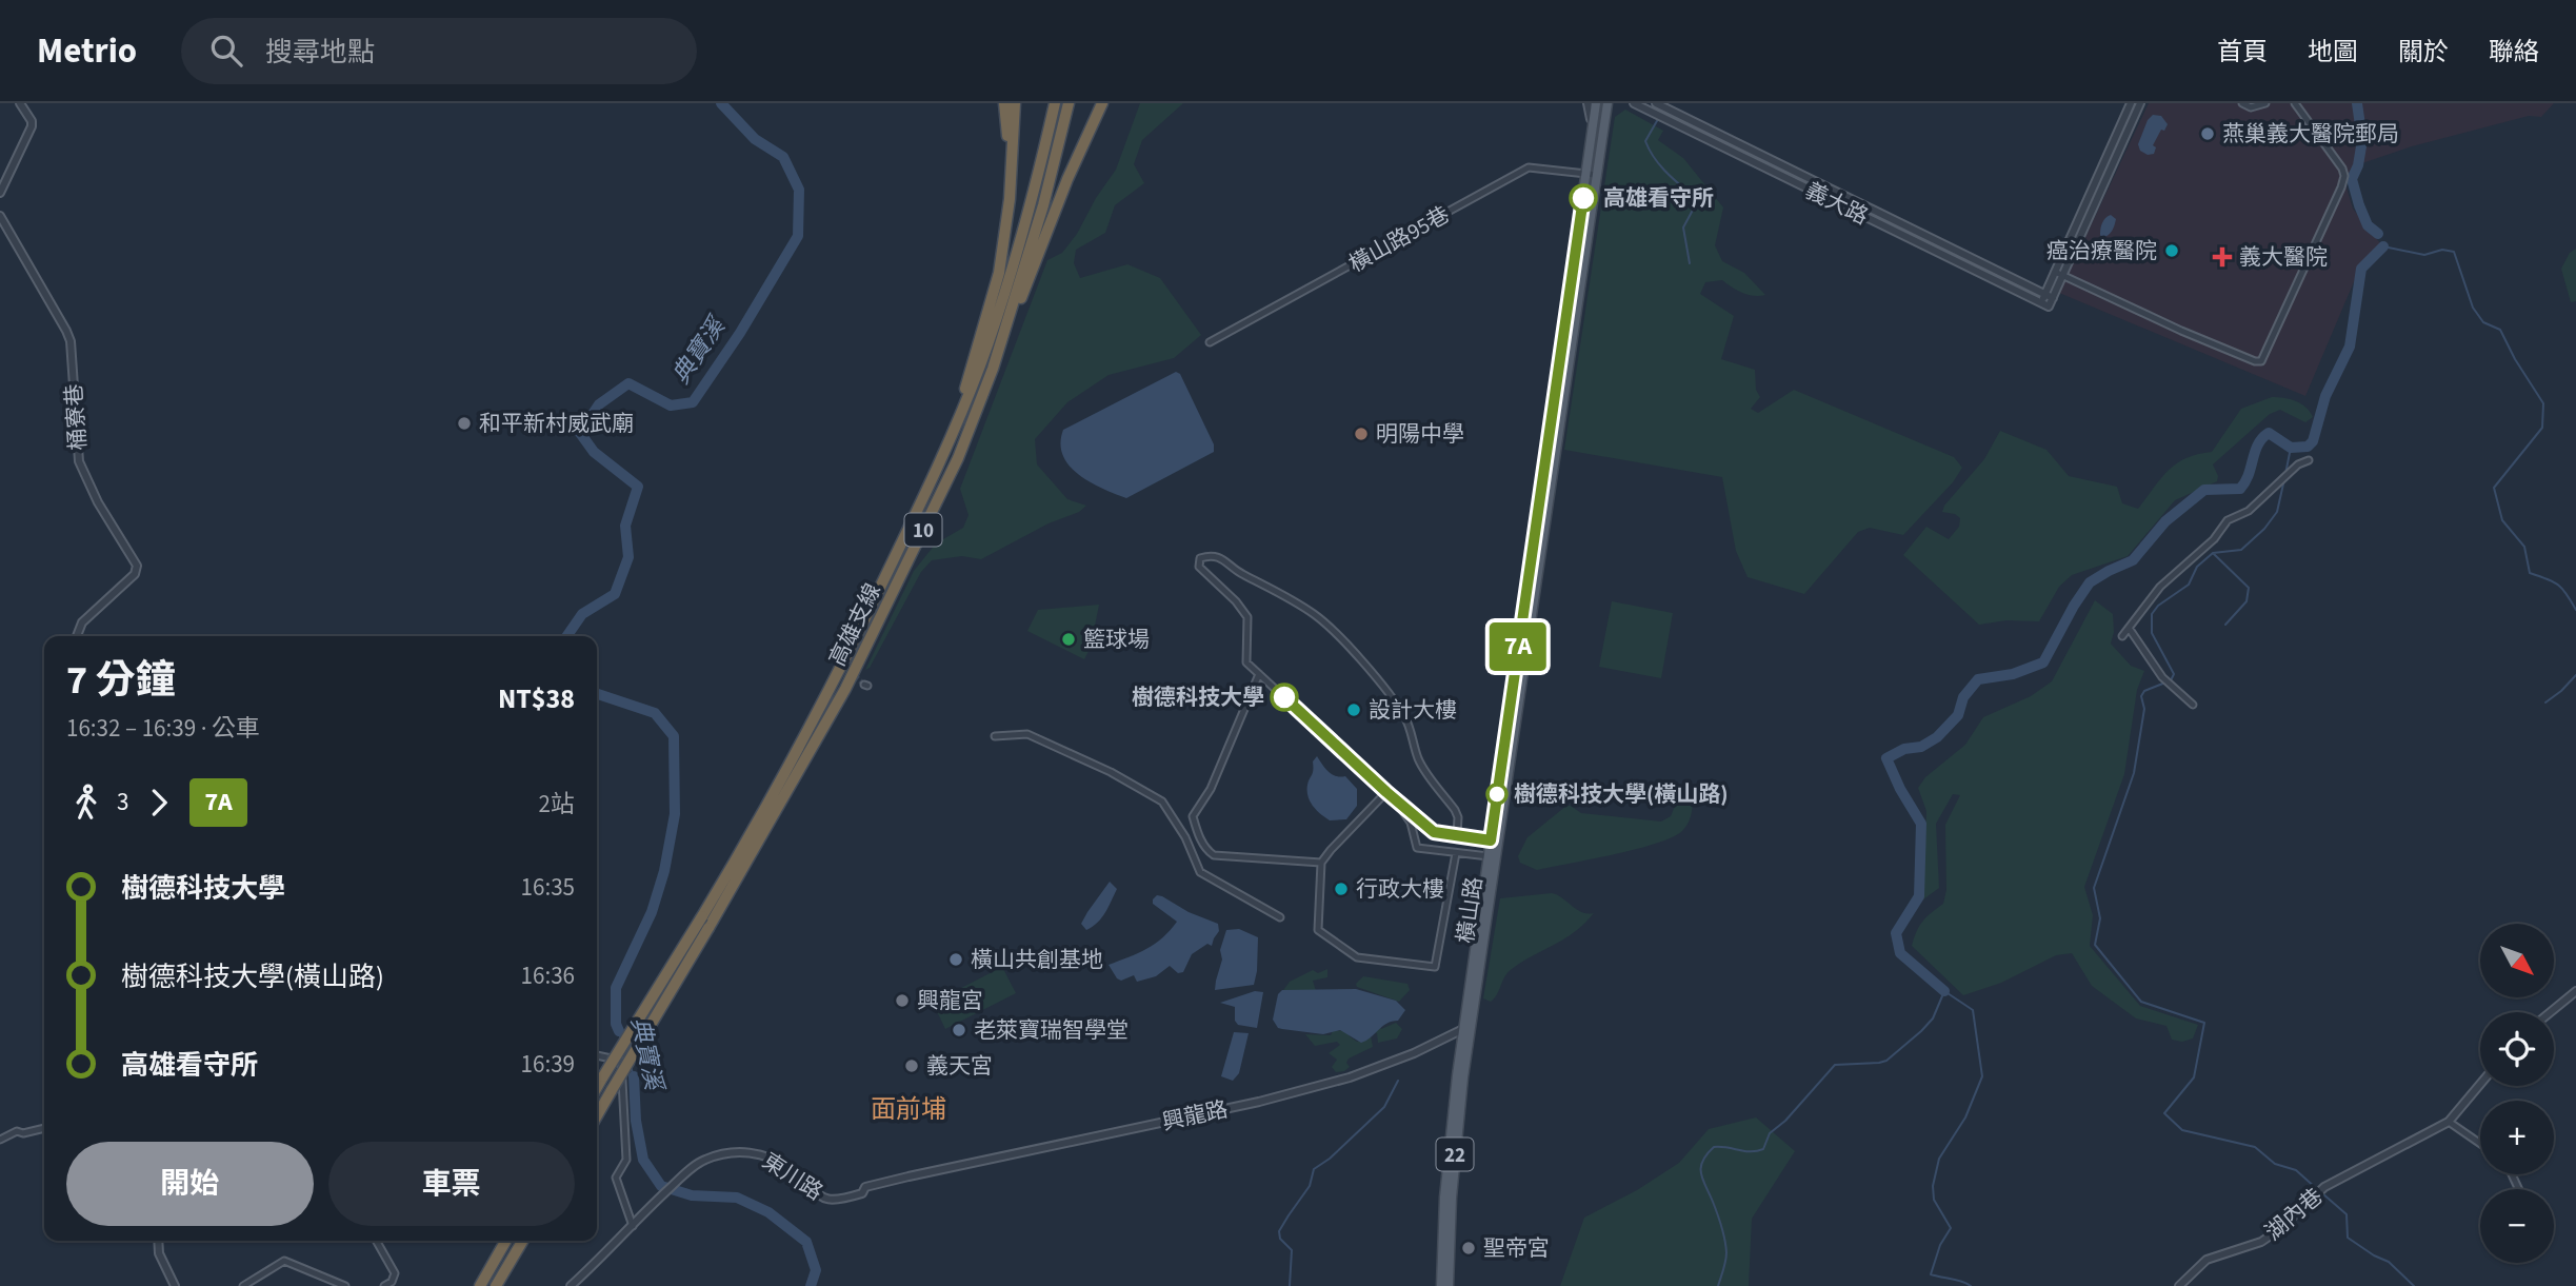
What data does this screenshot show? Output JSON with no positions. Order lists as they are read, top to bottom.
{
  "streets": {
    "highway": ["10", "高雄支線"],
    "main road": ["橫山路", "22"],
    "street": [
      "義大路",
      "橫山路95巷",
      "桶寮巷",
      "興龍路",
      "東川路",
      "湖內巷"
    ]
  },
  "crossings": [
    ["橫山路95巷", "橫山路"],
    ["橫山路", "興龍路"],
    ["興龍路", "東川路"]
  ],
  "districts": ["面前埔"],
  "water": ["典寶溪"],
  "places": {
    "other": [
      "燕巢義大醫院郵局",
      "高雄看守所",
      "癌治療醫院",
      "和平新村威武廟",
      "明陽中學",
      "籃球場",
      "樹德科技大學",
      "設計大樓",
      "樹德科技大學(橫山路)",
      "行政大樓",
      "橫山共創基地",
      "興龍宮",
      "老萊寶瑞智學堂",
      "義天宮",
      "聖帝宮"
    ],
    "health": ["義大醫院"]
  },
  "lines": ["bus line 7A"],
  "north": "bottom right",
  "page": {
    "header": "Metrio",
    "search": "搜尋地點",
    "nav": [
      "首頁",
      "地圖",
      "關於",
      "聯絡"
    ],
    "on_map": "7A",
    "heading": ["7 分鐘", "16:32 – 16:39 · 公車", "NT$38"],
    "legs": ["3", "7A", "2站"],
    "list": [
      {
        "name": "樹德科技大學",
        "value": "16:35"
      },
      {
        "name": "樹德科技大學(橫山路)",
        "value": "16:36"
      },
      {
        "name": "高雄看守所",
        "value": "16:39"
      }
    ],
    "map_buttons": ["+", "−"],
    "buttons": ["開始", "車票"]
  }
}
